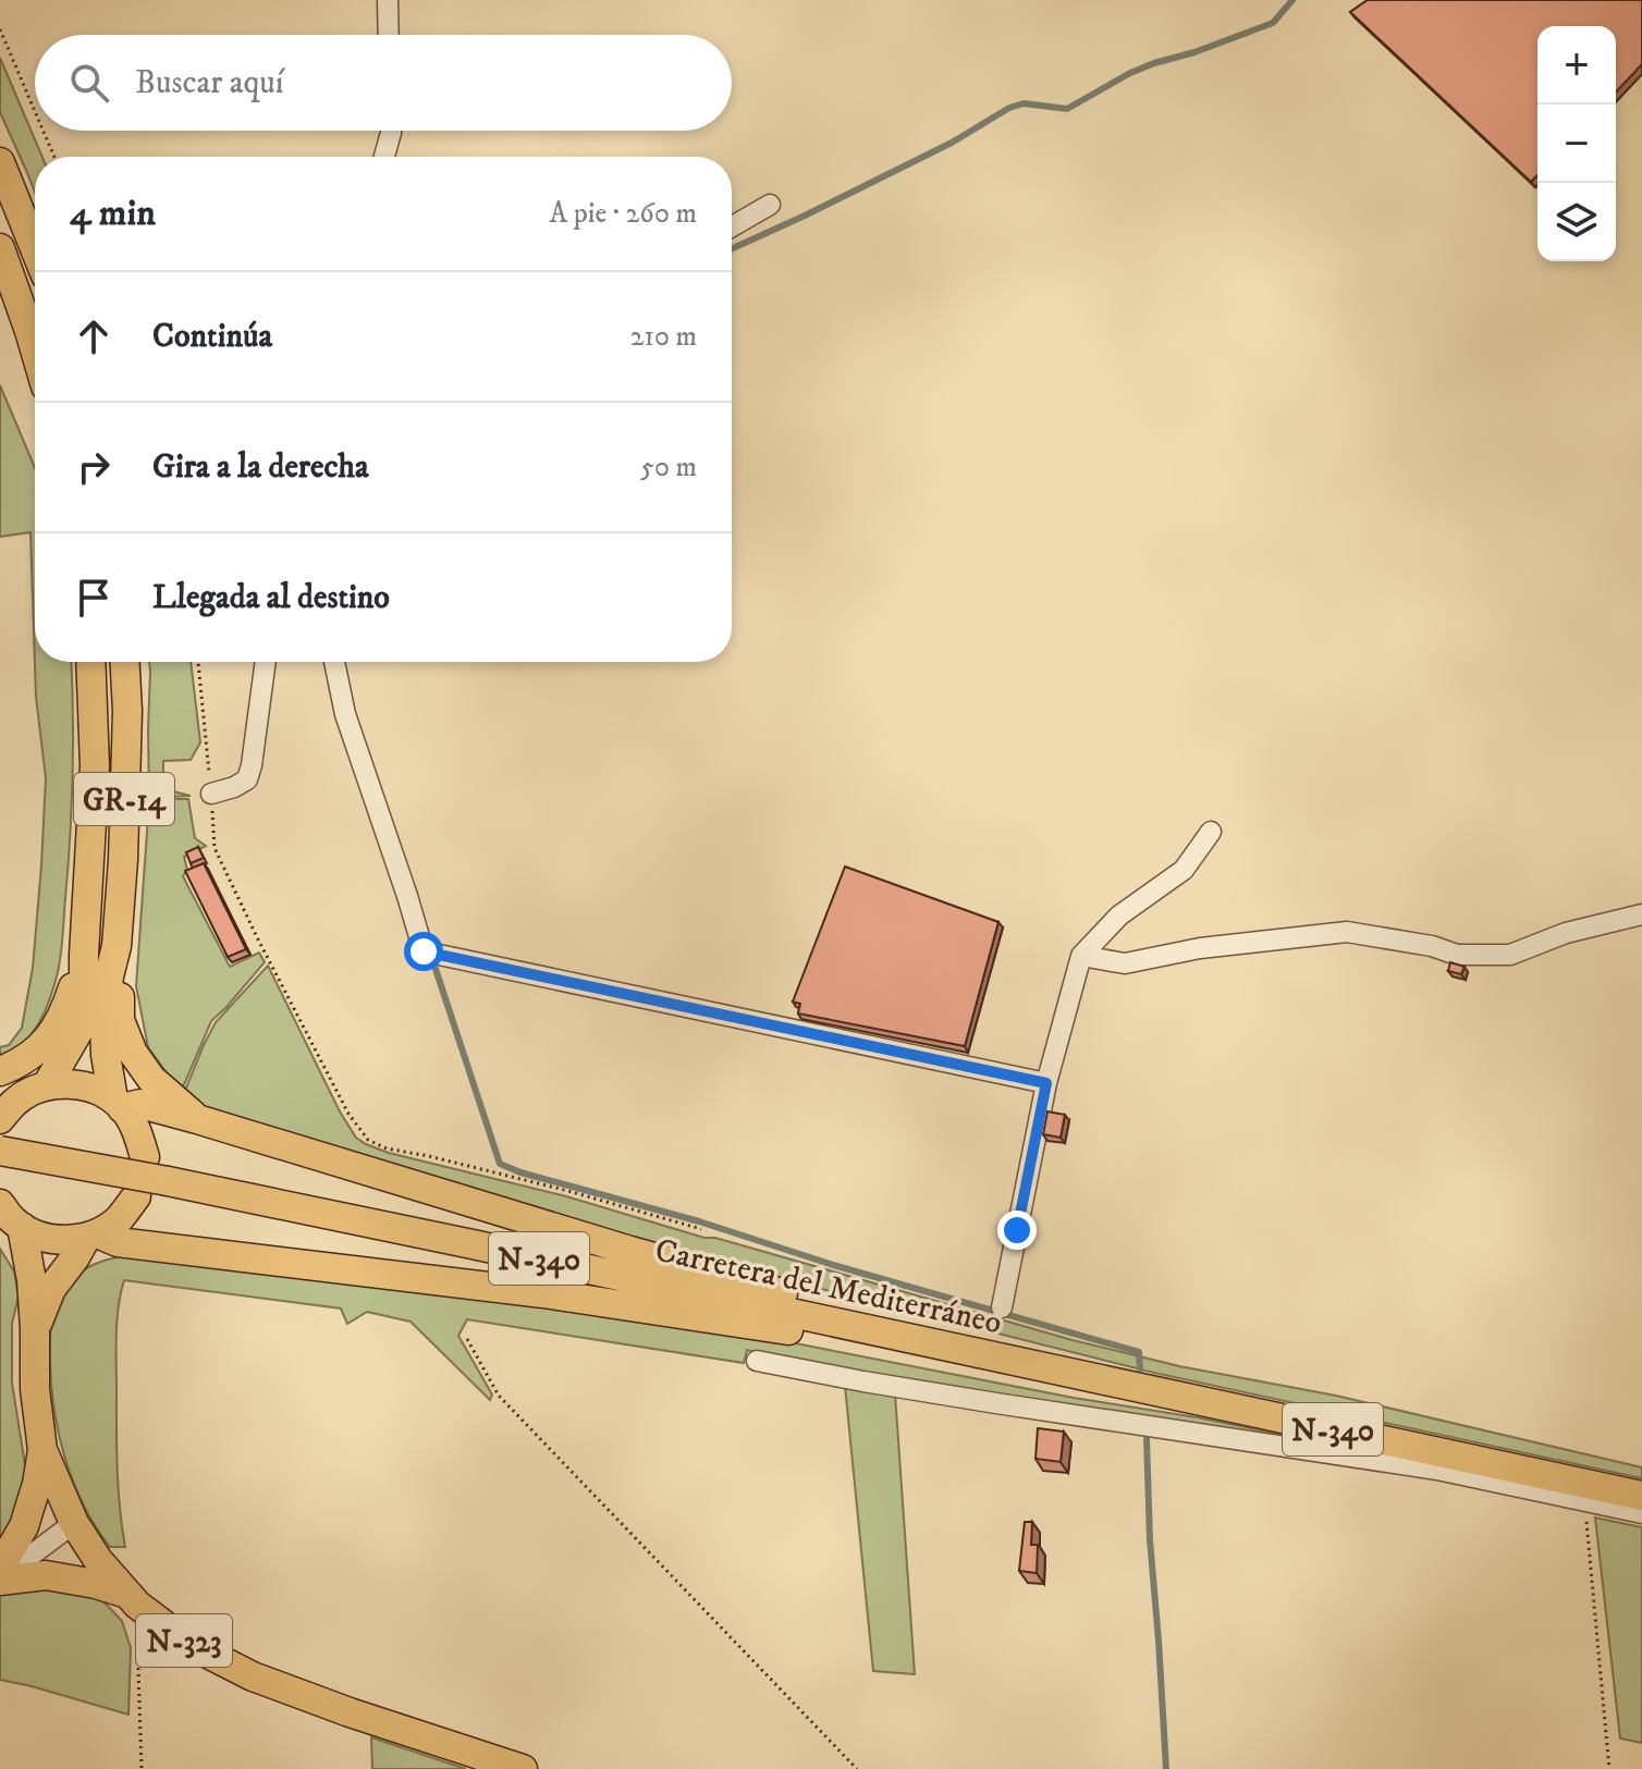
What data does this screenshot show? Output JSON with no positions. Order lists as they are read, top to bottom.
{
  "streets": {
    "highway": [
      "GR-14",
      "N-340",
      "Carretera del Mediterráneo",
      "N-323"
    ]
  },
  "page": {
    "map_buttons": ["+", "−"],
    "search": "Buscar aquí",
    "heading": ["4 min", "A pie · 260 m"],
    "list": [
      ["Continúa", "210 m"],
      ["Gira a la derecha", "50 m"],
      "Llegada al destino"
    ]
  }
}
